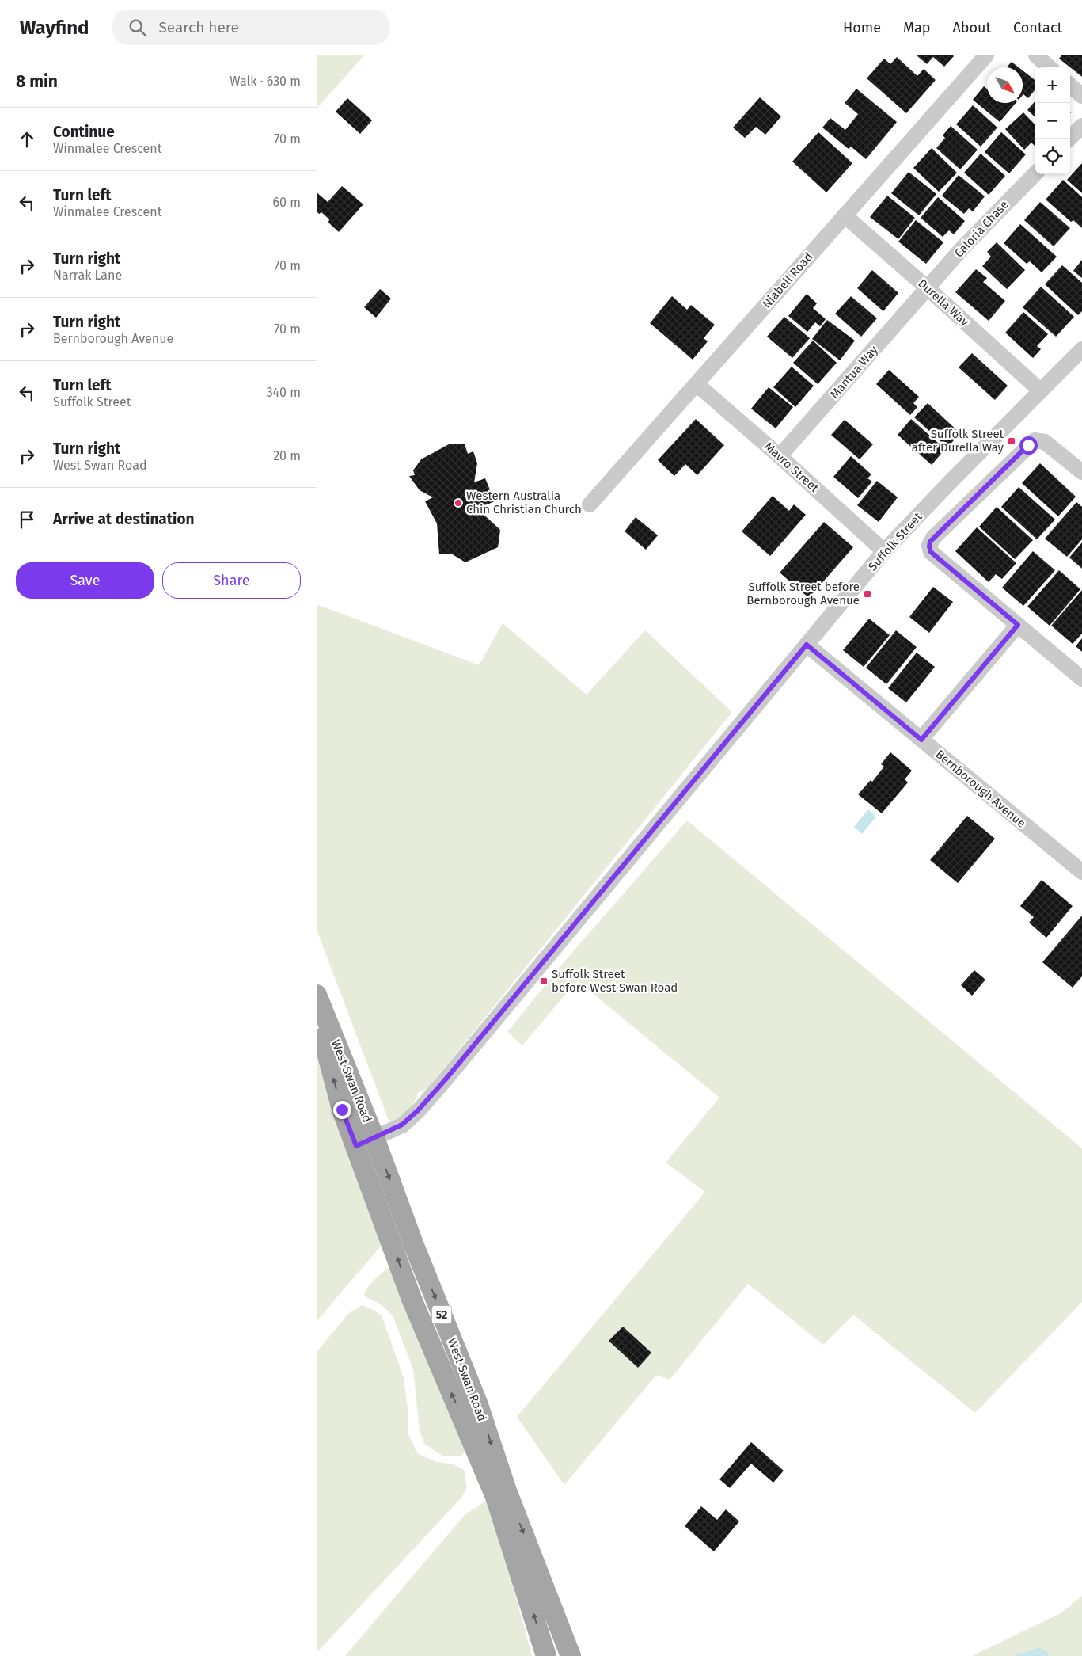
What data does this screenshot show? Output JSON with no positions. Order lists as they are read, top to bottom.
{
  "streets": {
    "main road": ["West Swan Road", "52"],
    "street": [
      "Caloria Chase",
      "Niabell Road",
      "Durella Way",
      "Mantua Way",
      "Mavro Street",
      "Suffolk Street",
      "Bernborough Avenue"
    ]
  },
  "crossings": [
    ["Caloria Chase", "Durella Way"],
    ["Caloria Chase", "Mantua Way"],
    ["Niabell Road", "Durella Way"],
    ["Niabell Road", "Mavro Street"],
    ["Durella Way", "Mantua Way"],
    ["Durella Way", "Suffolk Street"],
    ["Mantua Way", "Mavro Street"],
    ["Mavro Street", "Suffolk Street"],
    ["Suffolk Street", "Bernborough Avenue"],
    ["Suffolk Street", "West Swan Road"]
  ],
  "places": {
    "transit": ["Suffolk Street after Durella Way", "Suffolk Street before Bernborough Avenue", "Suffolk Street before West Swan Road"],
    "other": ["Western Australia Chin Christian Church"]
  },
  "north": "bottom right",
  "page": {
    "header": "Wayfind",
    "search": "Search here",
    "nav": [
      "Home",
      "Map",
      "About",
      "Contact"
    ],
    "heading": ["8 min", "Walk · 630 m"],
    "map_buttons": ["+", "−"],
    "list": [
      ["Continue", "Winmalee Crescent", "70 m"],
      ["Turn left", "Winmalee Crescent", "60 m"],
      ["Turn right", "Narrak Lane", "70 m"],
      ["Turn right", "Bernborough Avenue", "70 m"],
      ["Turn left", "Suffolk Street", "340 m"],
      ["Turn right", "West Swan Road", "20 m"],
      "Arrive at destination"
    ],
    "buttons": ["Save", "Share"]
  }
}
